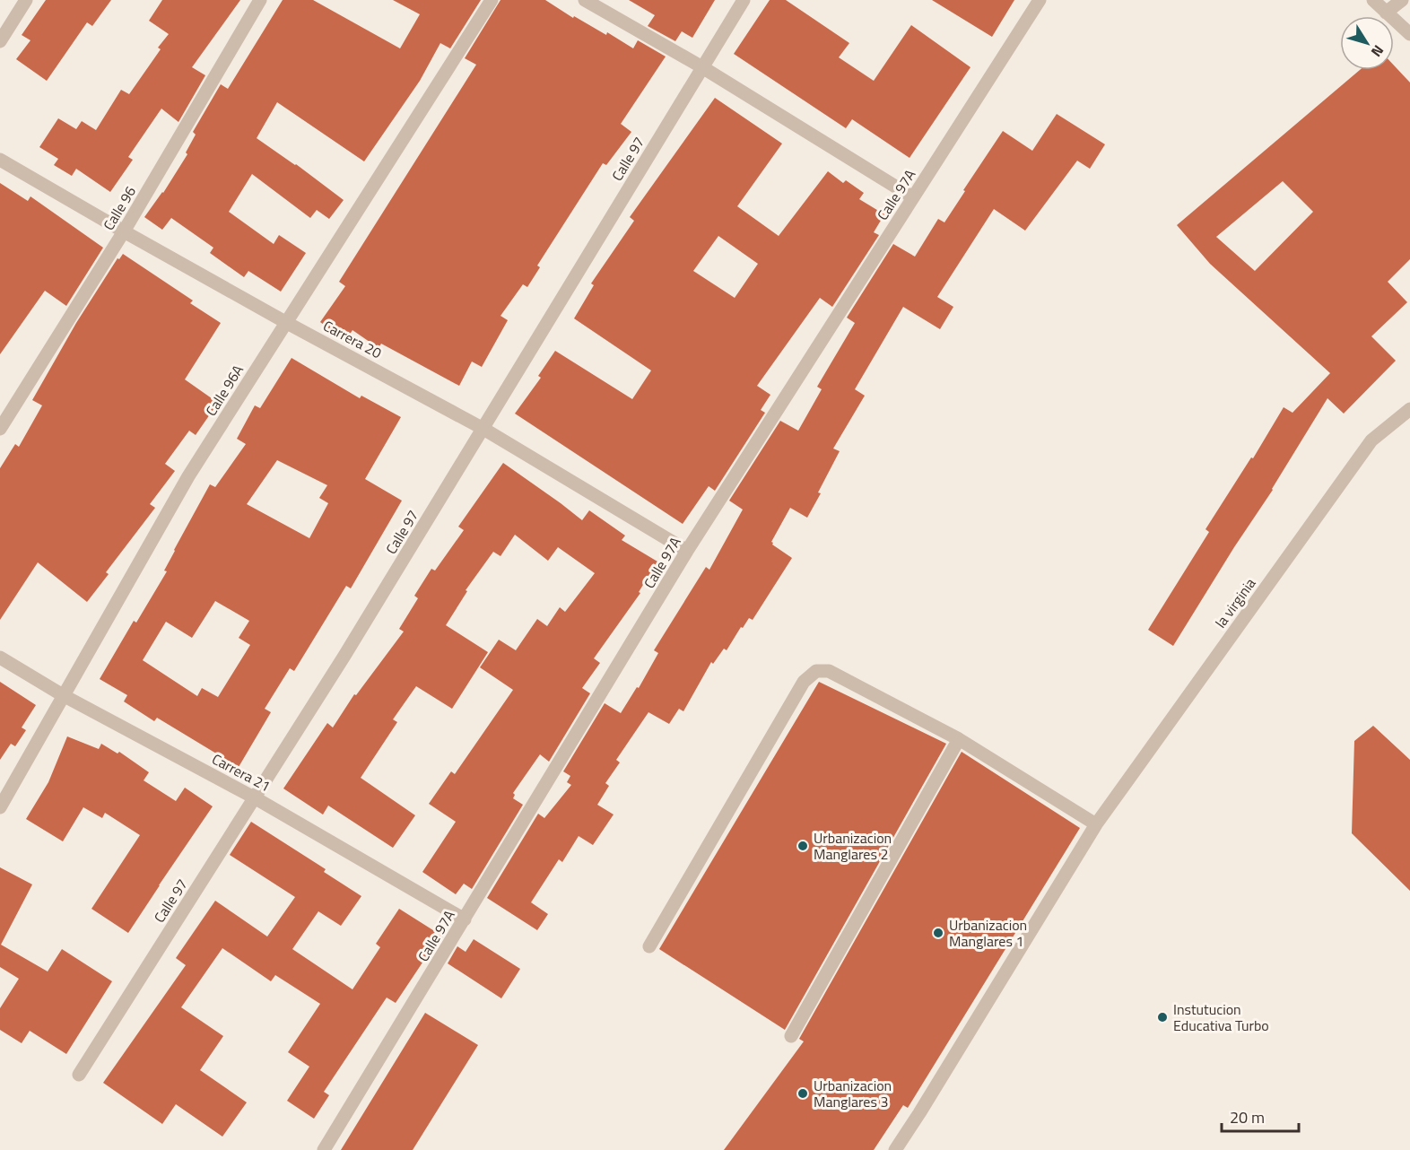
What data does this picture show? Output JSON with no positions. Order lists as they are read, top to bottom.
{
  "streets": {
    "street": [
      "Calle 97",
      "Calle 97A",
      "Calle 96",
      "Carrera 20",
      "Calle 96A",
      "la virginia",
      "Carrera 21"
    ]
  },
  "crossings": [
    ["Calle 97", "Carrera 20"],
    ["Calle 97", "Carrera 21"],
    ["Calle 97A", "Carrera 20"],
    ["Calle 97A", "Carrera 21"],
    ["Calle 96", "Carrera 20"],
    ["Carrera 20", "Calle 96A"],
    ["Calle 96A", "Carrera 21"]
  ],
  "places": [
    "Urbanizacion Manglares 2",
    "Urbanizacion Manglares 1",
    "Instutucion Educativa Turbo",
    "Urbanizacion Manglares 3"
  ],
  "scale_bar": "20 m",
  "north": "bottom right"
}
